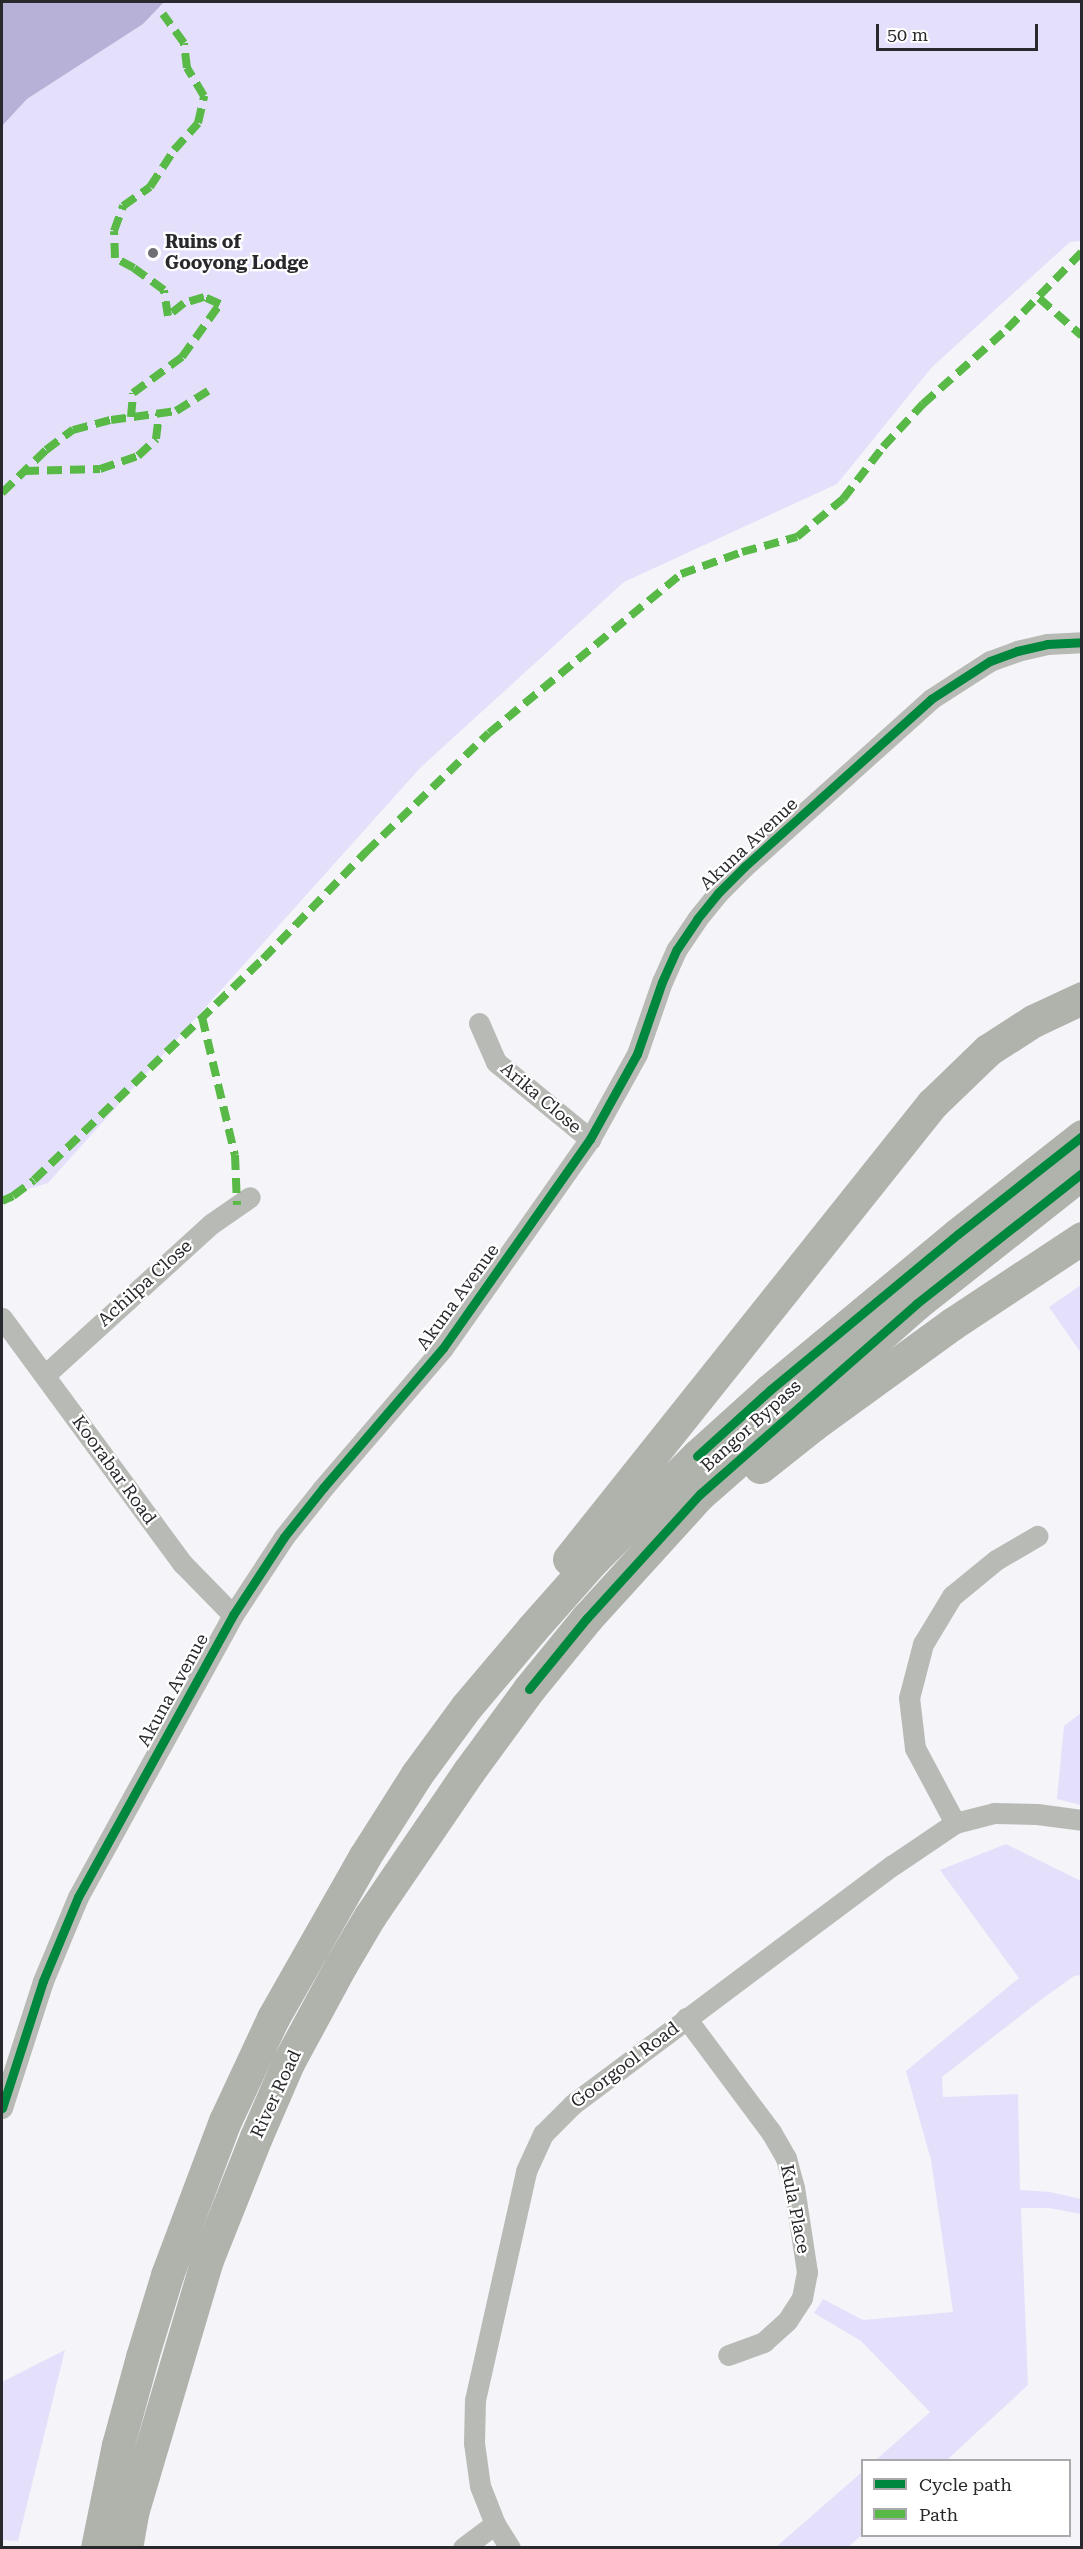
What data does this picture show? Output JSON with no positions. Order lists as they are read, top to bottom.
{
  "streets": {
    "main road": ["Bangor Bypass", "River Road"],
    "street": [
      "Akuna Avenue",
      "Arika Close",
      "Achilpa Close",
      "Koorabar Road",
      "Goorgool Road",
      "Kula Place"
    ]
  },
  "crossings": [
    ["Akuna Avenue", "Arika Close"],
    ["Akuna Avenue", "Koorabar Road"],
    ["Achilpa Close", "Koorabar Road"],
    ["Bangor Bypass", "River Road"],
    ["Goorgool Road", "Kula Place"]
  ],
  "places": ["Ruins of Gooyong Lodge"],
  "legend": ["Cycle path", "Path"],
  "scale_bar": "50 m"
}
